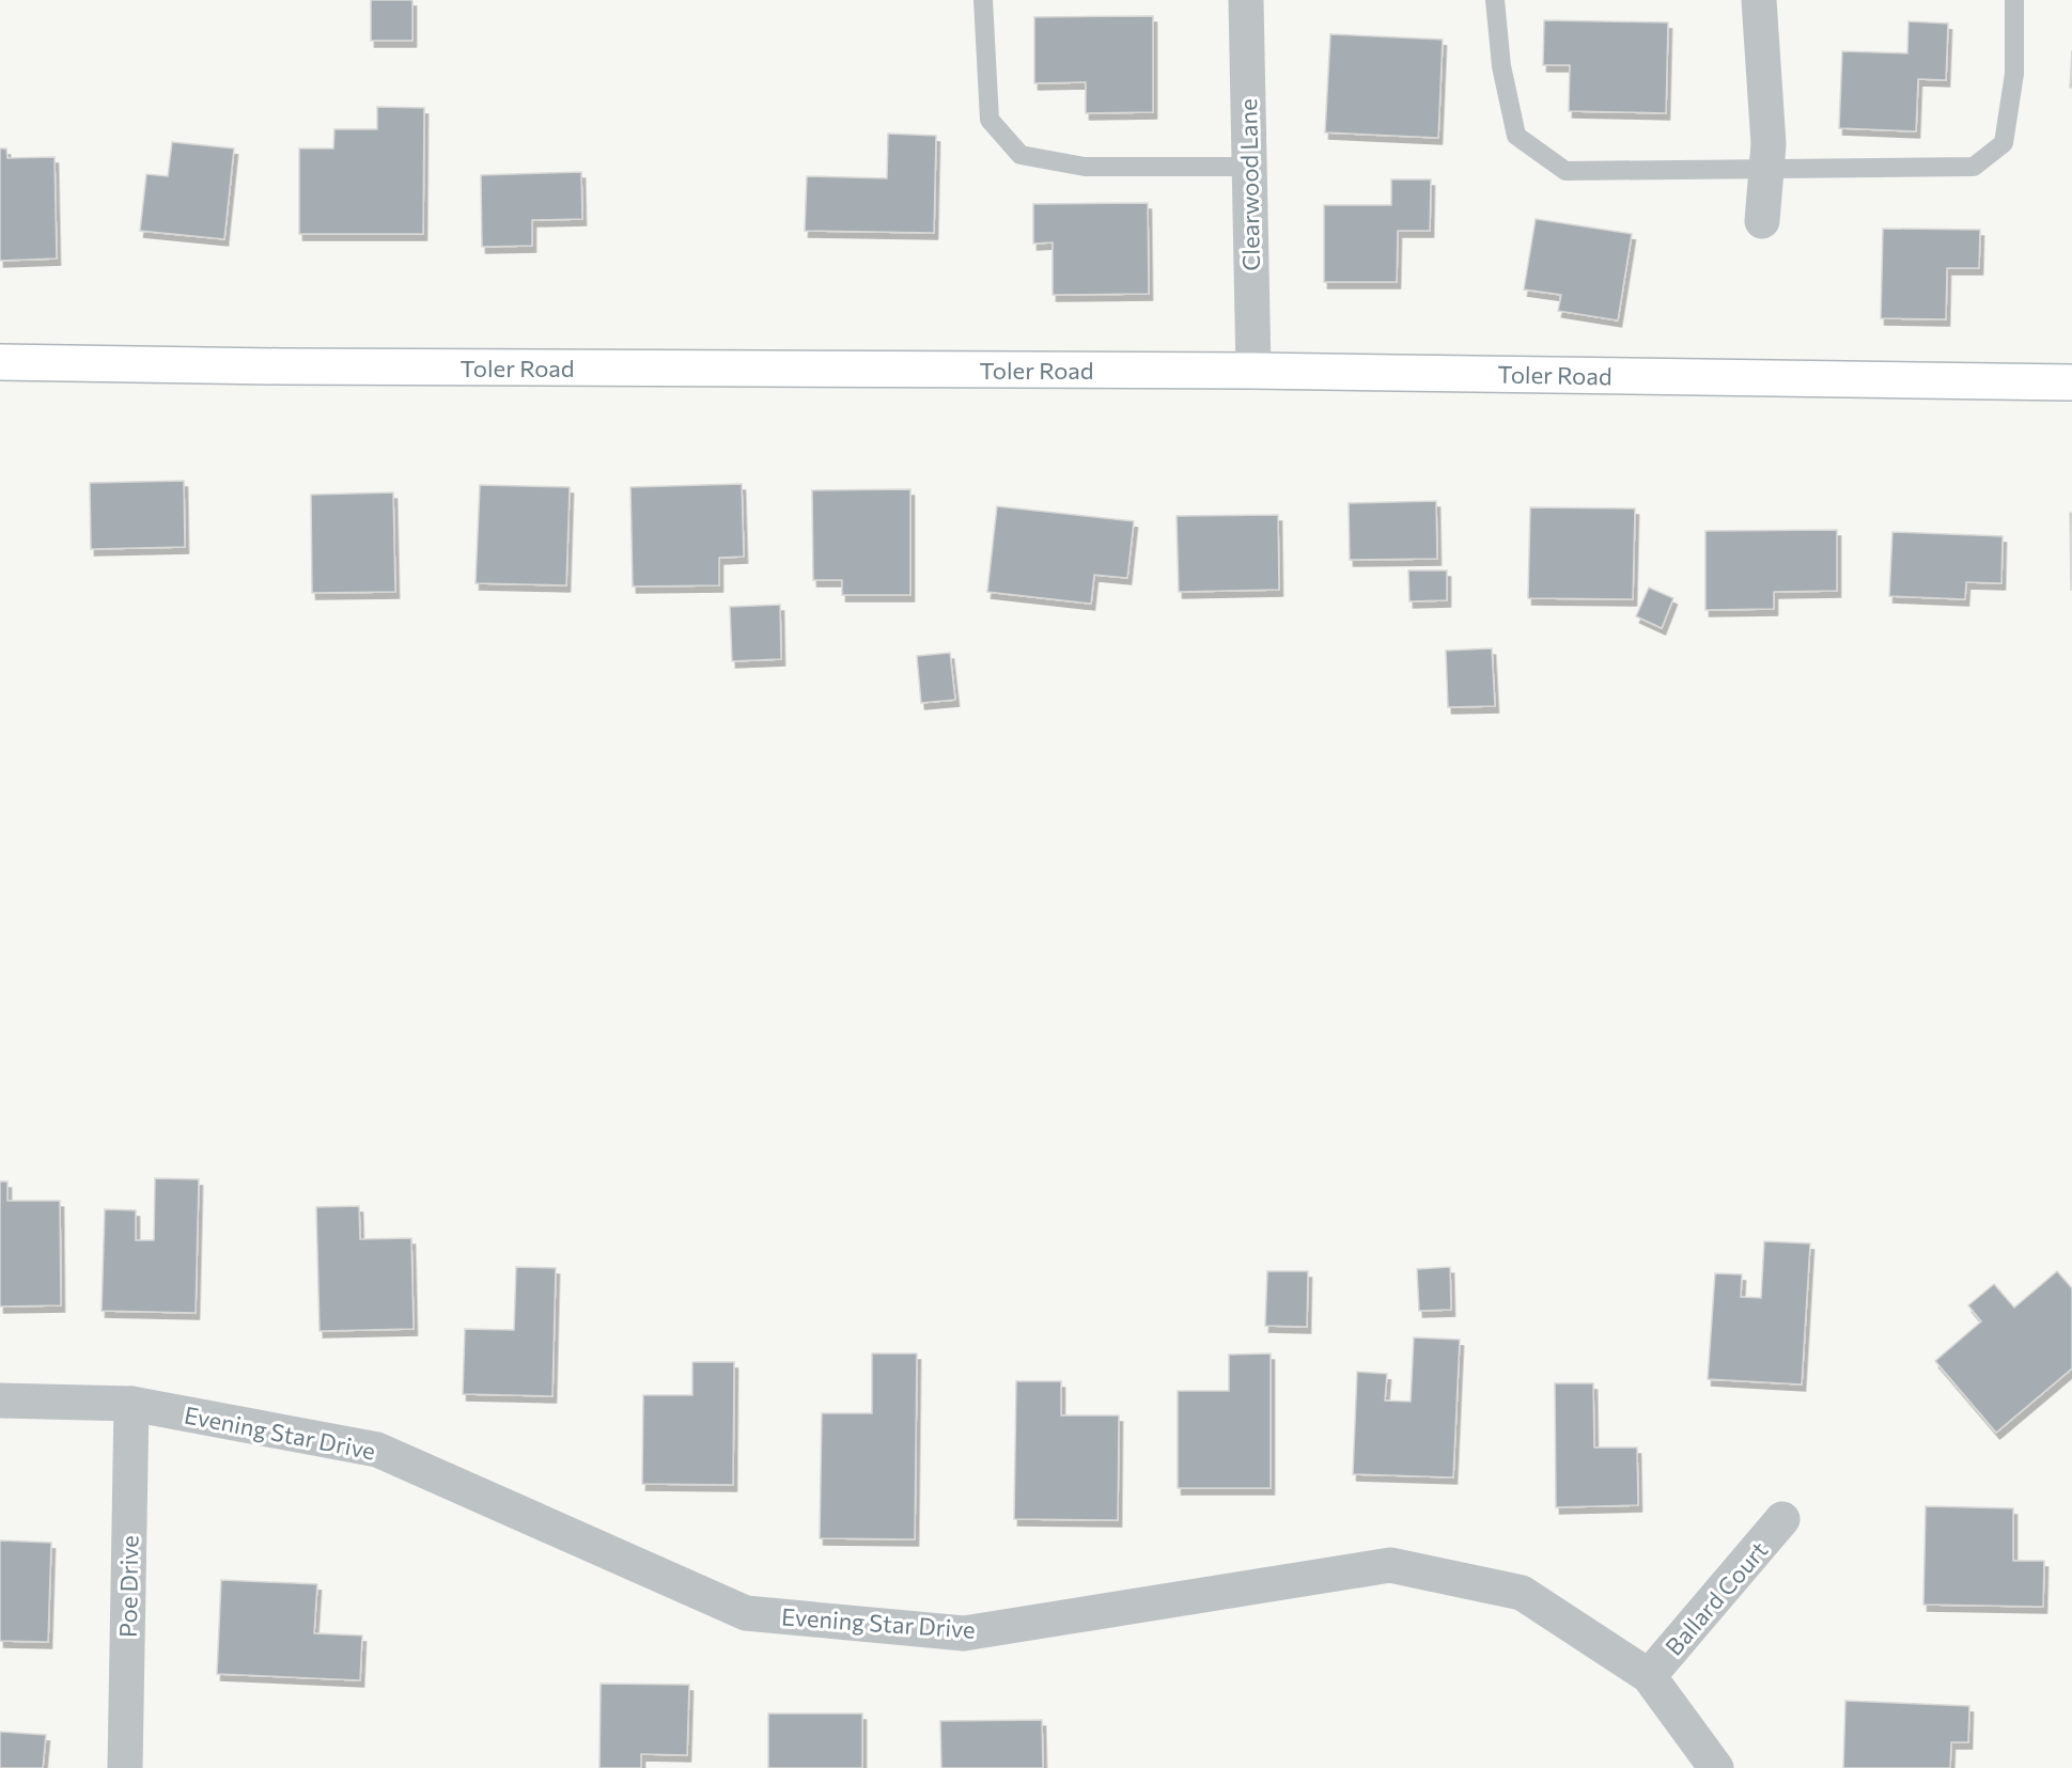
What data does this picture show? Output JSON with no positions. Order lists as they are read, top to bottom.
{
  "streets": {
    "street": [
      "Clearwood Lane",
      "Toler Road",
      "Evening Star Drive",
      "Poe Drive",
      "Ballard Court"
    ]
  },
  "crossings": [
    ["Clearwood Lane", "Toler Road"],
    ["Evening Star Drive", "Poe Drive"],
    ["Evening Star Drive", "Ballard Court"]
  ]
}
